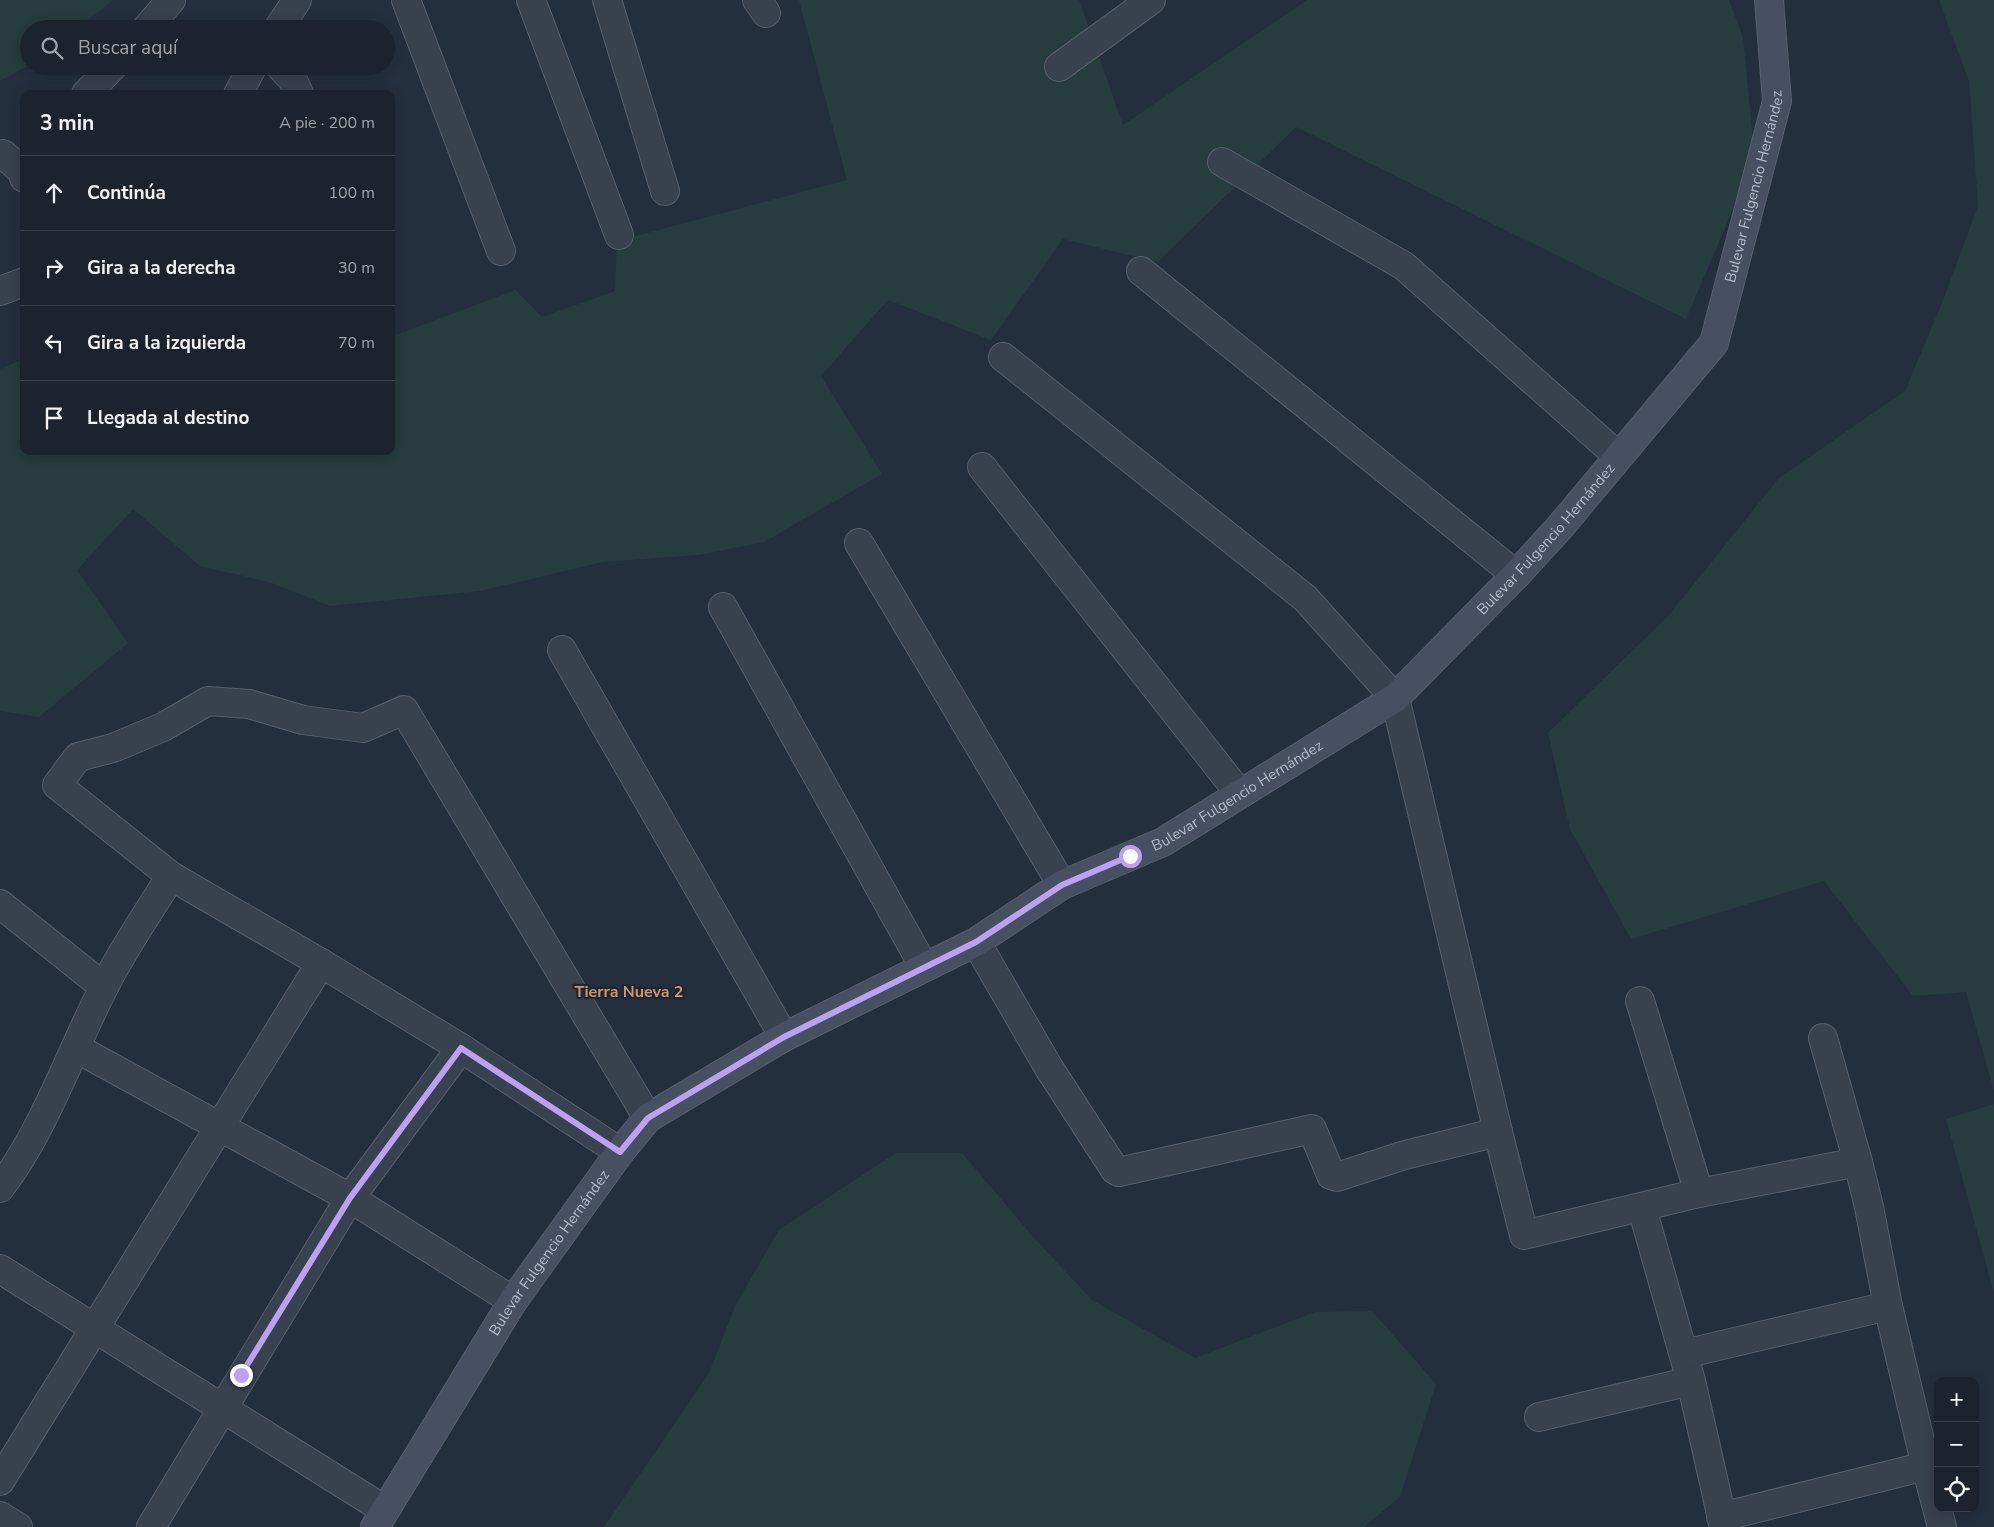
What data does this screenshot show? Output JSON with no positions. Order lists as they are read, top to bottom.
{
  "streets": {
    "street": ["Bulevar Fulgencio Hernández"]
  },
  "districts": ["Tierra Nueva 2"],
  "page": {
    "search": "Buscar aquí",
    "heading": ["3 min", "A pie · 200 m"],
    "list": [
      ["Continúa", "100 m"],
      ["Gira a la derecha", "30 m"],
      ["Gira a la izquierda", "70 m"],
      "Llegada al destino"
    ],
    "map_buttons": ["+", "−"]
  }
}
